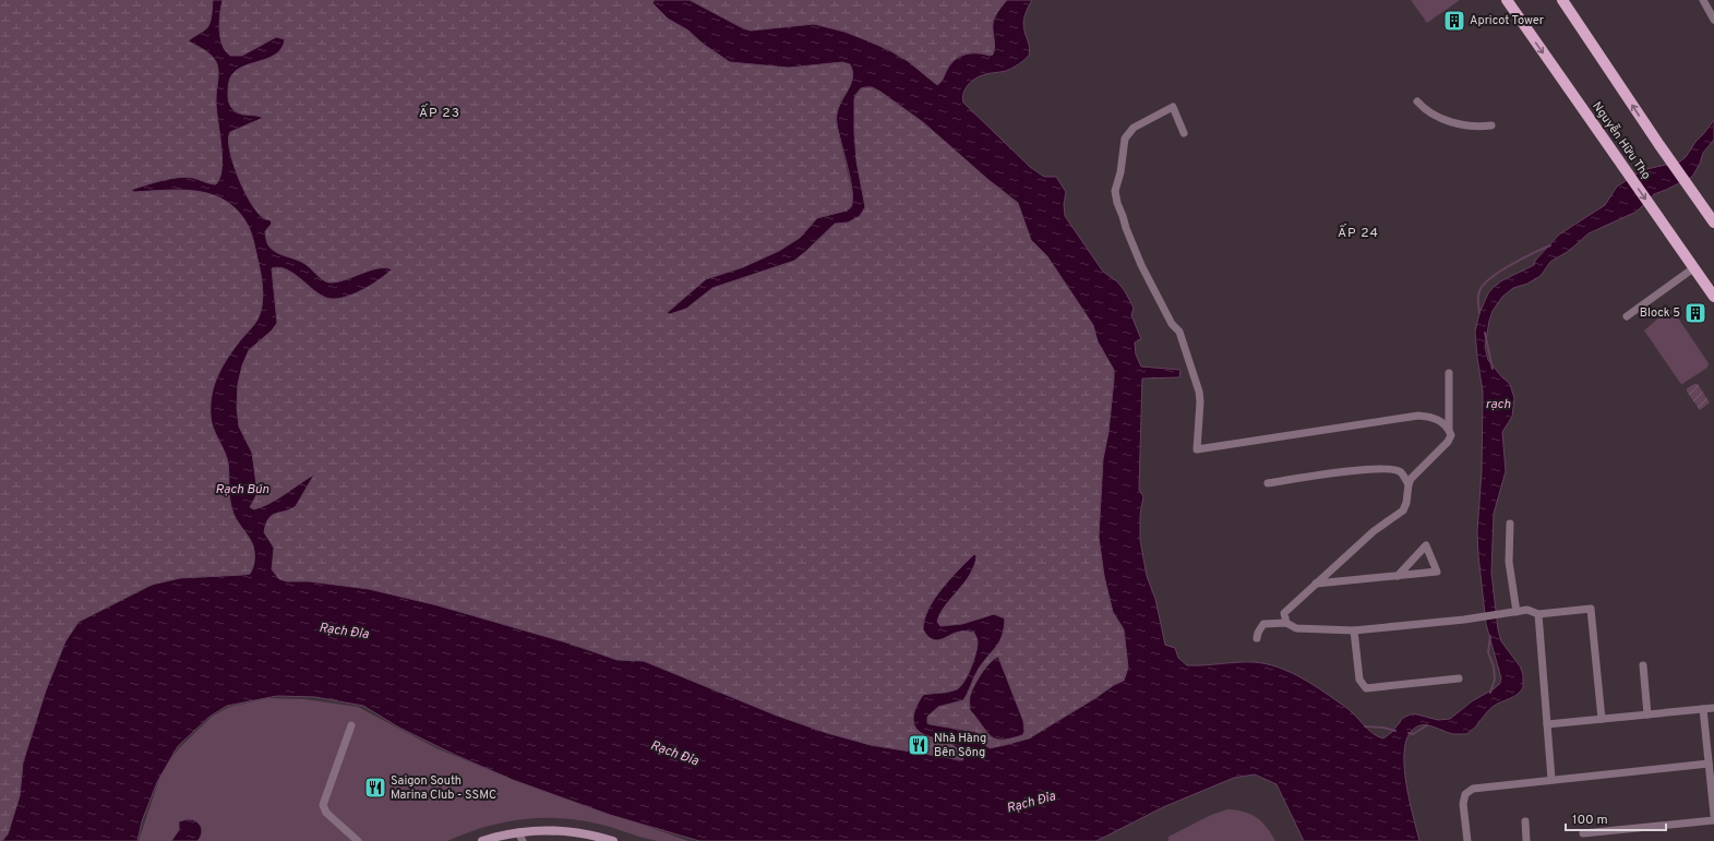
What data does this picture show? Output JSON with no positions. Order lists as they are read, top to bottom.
{
  "streets": {
    "main road": ["Nguyễn Hữu Thọ"]
  },
  "districts": ["ẤP 23", "ẤP 24"],
  "water": ["rạch", "Rạch Bún", "Rạch Đỉa"],
  "places": {
    "building": ["Apricot Tower", "Block 5"],
    "restaurant": ["Nhà Hàng Bên Sông", "Saigon South Marina Club - SSMC"]
  },
  "scale_bar": "100 m"
}
